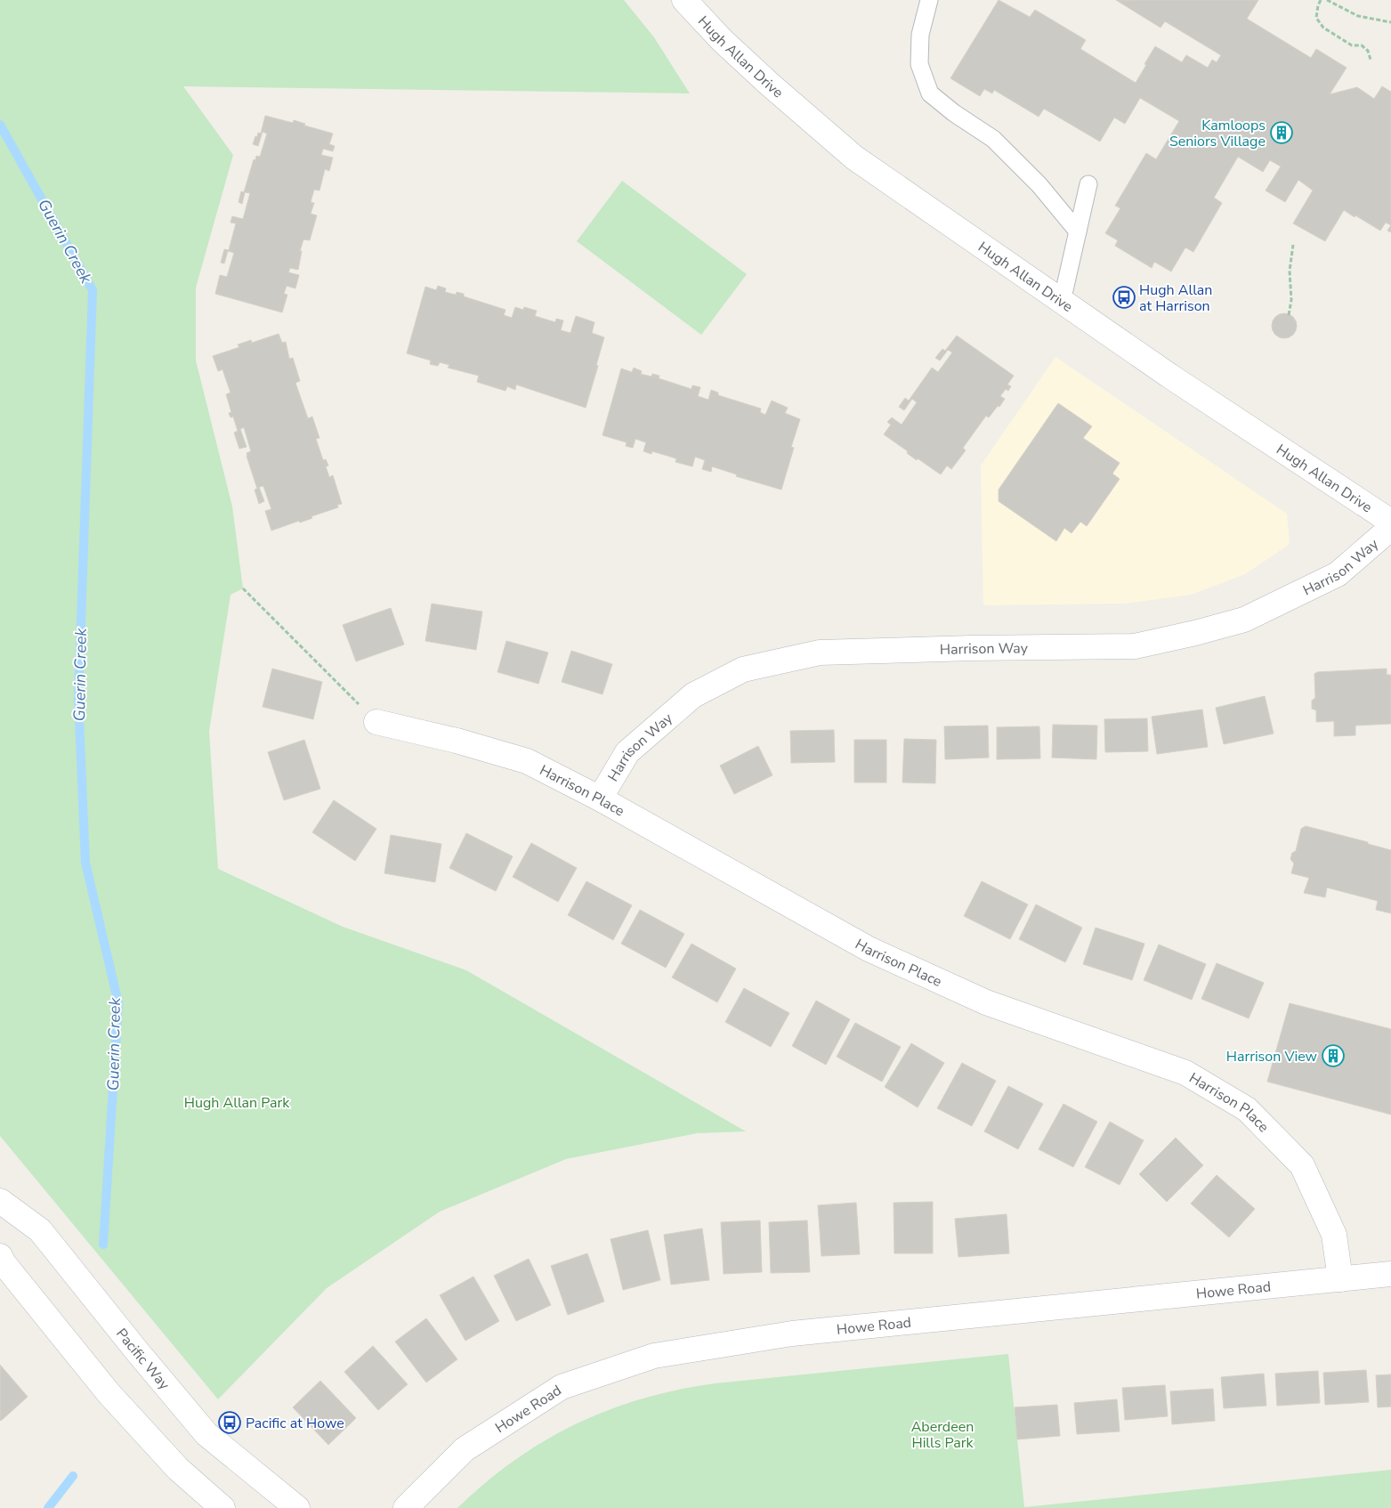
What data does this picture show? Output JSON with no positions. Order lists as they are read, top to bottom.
{
  "streets": {
    "street": [
      "Hugh Allan Drive",
      "Harrison Way",
      "Harrison Place",
      "Howe Road",
      "Pacific Way"
    ]
  },
  "crossings": [
    ["Harrison Way", "Harrison Place"],
    ["Harrison Place", "Howe Road"]
  ],
  "water": ["Guerin Creek"],
  "parks": ["Hugh Allan Park", "Aberdeen Hills Park"],
  "places": {
    "building": ["Kamloops Seniors Village", "Harrison View"],
    "bus stop": ["Hugh Allan at Harrison", "Pacific at Howe"]
  }
}
